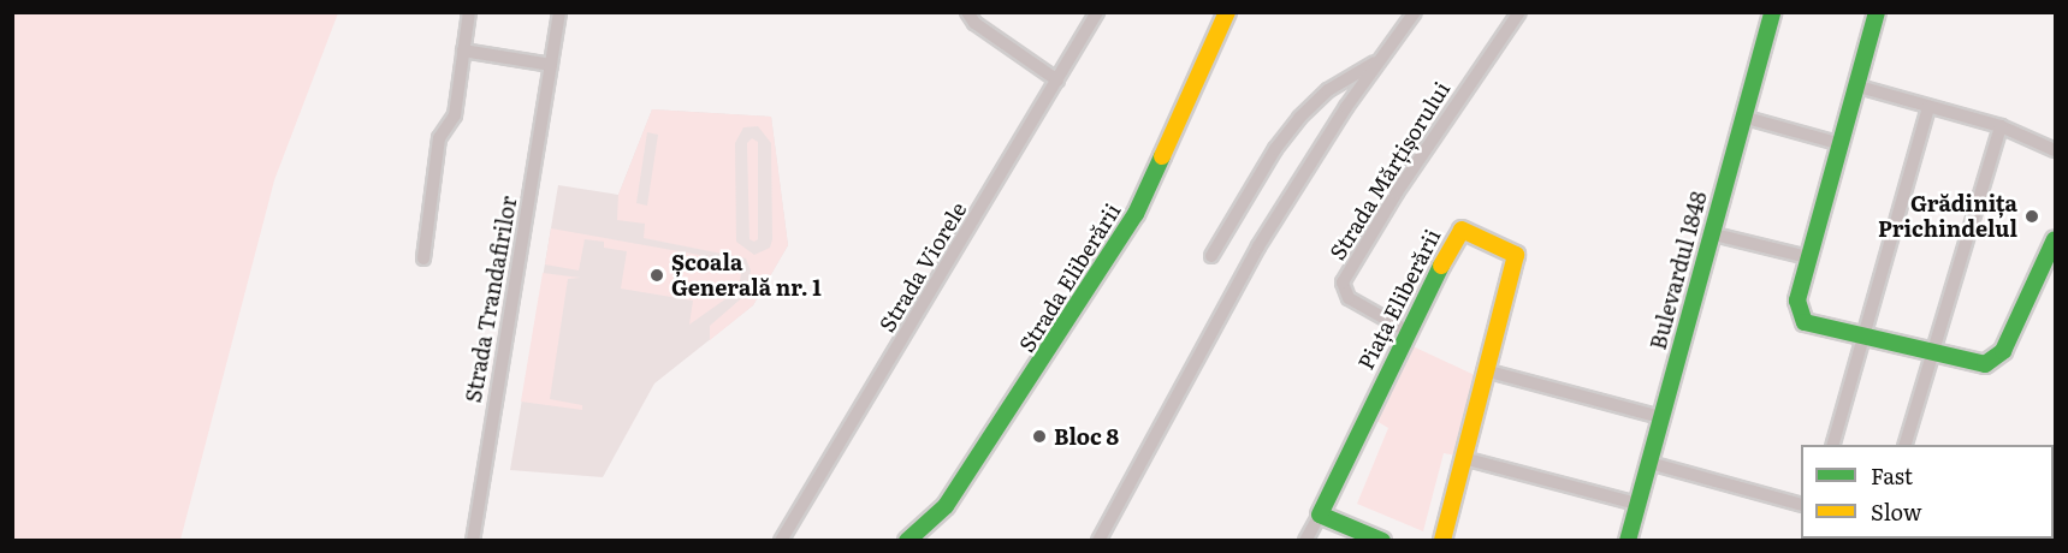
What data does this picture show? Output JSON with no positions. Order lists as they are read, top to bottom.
{
  "streets": {
    "street": [
      "Strada Mărțișorului",
      "Strada Viorele",
      "Bulevardul 1848",
      "Strada Eliberării",
      "Strada Trandafirilor",
      "Piața Eliberării"
    ]
  },
  "crossings": [
    ["Strada Mărțișorului", "Piața Eliberării"]
  ],
  "places": ["Grădinița Prichindelul", "Școala Generală nr. 1", "Bloc 8"],
  "legend": ["Fast", "Slow"]
}
